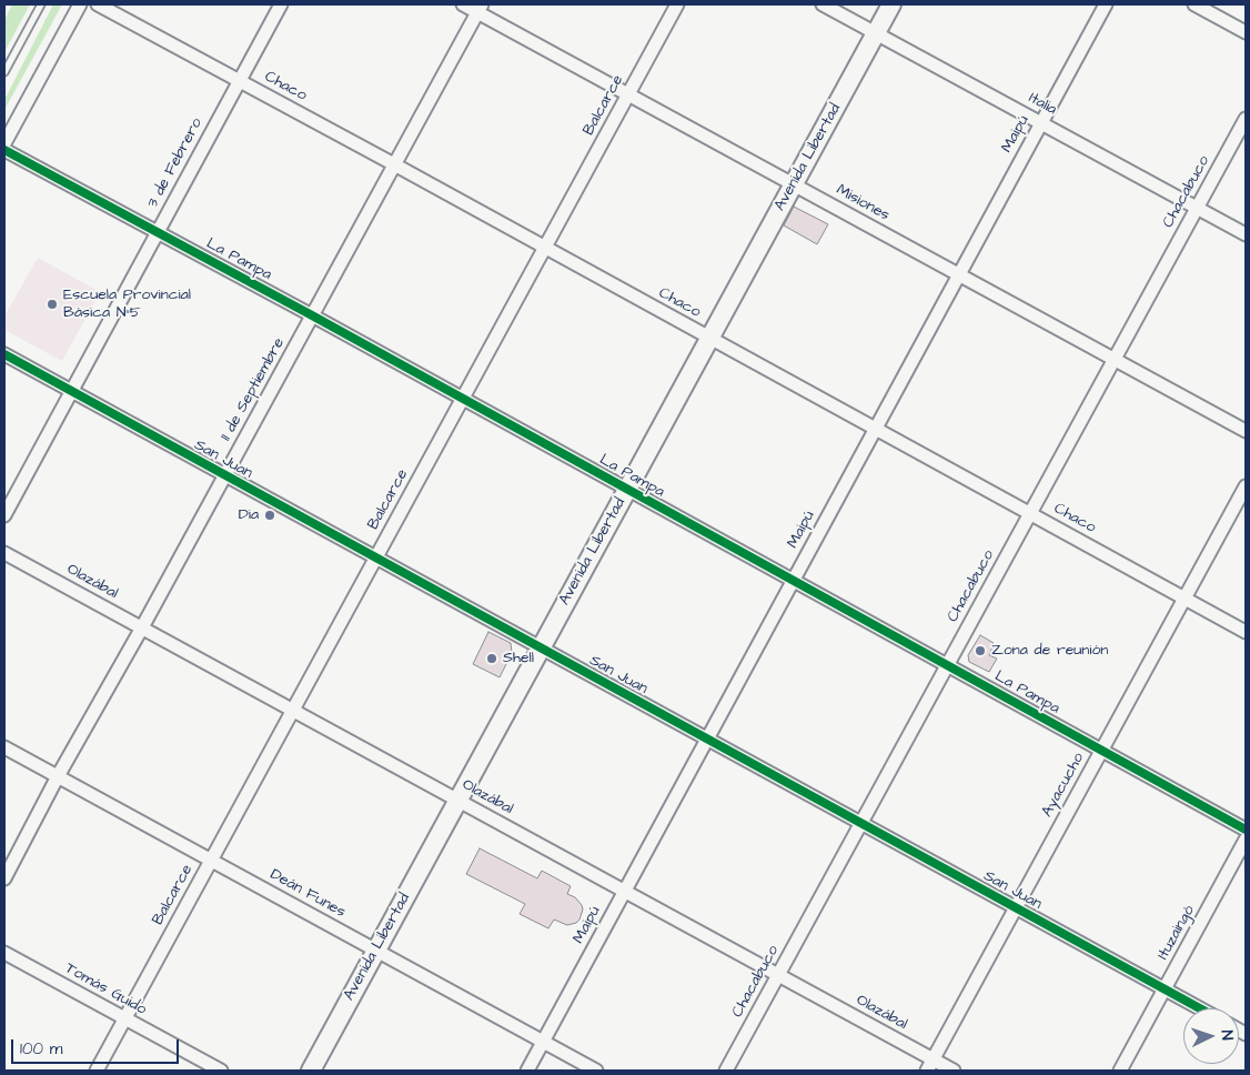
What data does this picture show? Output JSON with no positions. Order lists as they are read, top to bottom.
{
  "streets": {
    "main road": ["Avenida Libertad"],
    "street": [
      "Chaco",
      "Italia",
      "Balcarce",
      "Maipú",
      "3 de Febrero",
      "Chacabuco",
      "Misiones",
      "La Pampa",
      "11 de Septiembre",
      "San Juan",
      "Olazábal",
      "Ayacucho",
      "Deán Funes",
      "Ituzaingó",
      "Tomás Guido"
    ]
  },
  "crossings": [
    ["Chaco", "Balcarce"],
    ["Chaco", "Maipú"],
    ["Chaco", "Avenida Libertad"],
    ["Chaco", "3 de Febrero"],
    ["Chaco", "Chacabuco"],
    ["Chaco", "11 de Septiembre"],
    ["Chaco", "Ayacucho"],
    ["Italia", "Maipú"],
    ["Italia", "Avenida Libertad"],
    ["Italia", "Chacabuco"],
    ["Balcarce", "Misiones"],
    ["Balcarce", "La Pampa"],
    ["Balcarce", "San Juan"],
    ["Balcarce", "Olazábal"],
    ["Balcarce", "Deán Funes"],
    ["Balcarce", "Tomás Guido"],
    ["Maipú", "Misiones"],
    ["Maipú", "La Pampa"],
    ["Maipú", "San Juan"],
    ["Maipú", "Olazábal"],
    ["Maipú", "Deán Funes"],
    ["Avenida Libertad", "Misiones"],
    ["Avenida Libertad", "La Pampa"],
    ["Avenida Libertad", "San Juan"],
    ["Avenida Libertad", "Olazábal"],
    ["Avenida Libertad", "Deán Funes"],
    ["3 de Febrero", "La Pampa"],
    ["3 de Febrero", "San Juan"],
    ["Chacabuco", "Misiones"],
    ["Chacabuco", "La Pampa"],
    ["Chacabuco", "San Juan"],
    ["Chacabuco", "Olazábal"],
    ["Misiones", "11 de Septiembre"],
    ["La Pampa", "11 de Septiembre"],
    ["La Pampa", "Ayacucho"],
    ["11 de Septiembre", "San Juan"],
    ["11 de Septiembre", "Olazábal"],
    ["11 de Septiembre", "Deán Funes"],
    ["San Juan", "Ayacucho"],
    ["San Juan", "Ituzaingó"],
    ["Olazábal", "Ayacucho"]
  ],
  "places": [
    "Escuela Provincial Básica N°5",
    "Dia",
    "Zona de reunión",
    "Shell"
  ],
  "scale_bar": "100 m",
  "north": "right"
}
